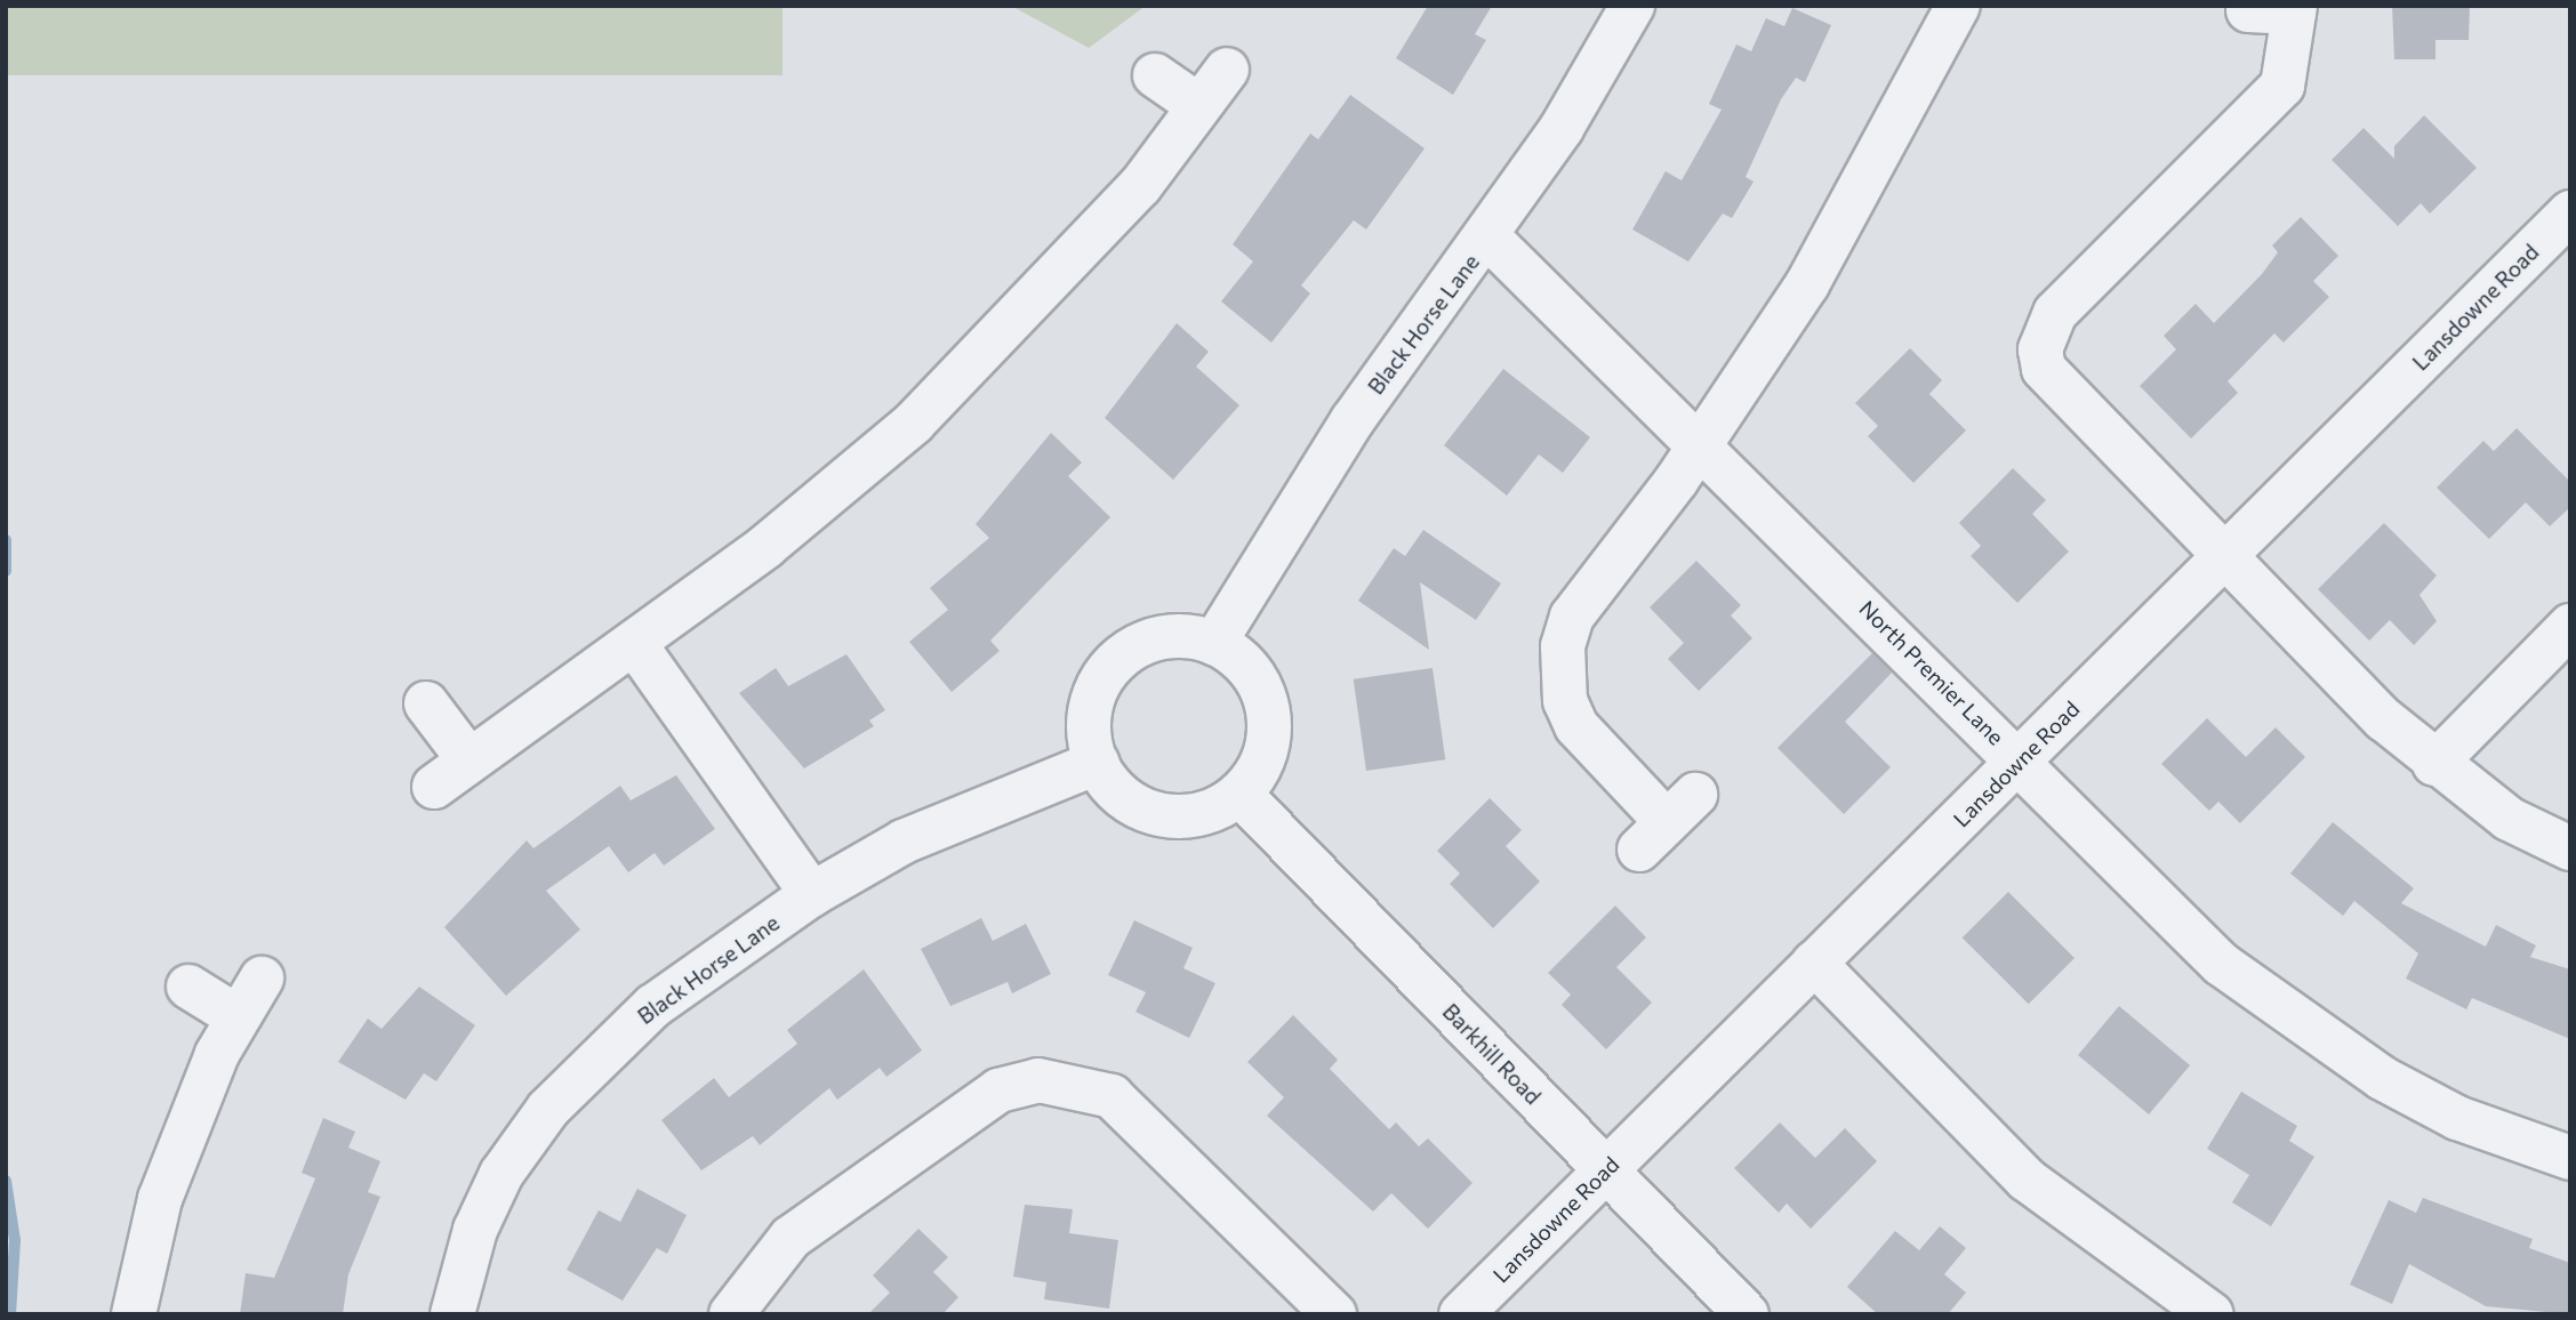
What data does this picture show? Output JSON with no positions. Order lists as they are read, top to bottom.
{
  "streets": {
    "street": [
      "Lansdowne Road",
      "Black Horse Lane",
      "North Premier Lane",
      "Barkhill Road"
    ]
  },
  "crossings": [
    ["Lansdowne Road", "North Premier Lane"],
    ["Lansdowne Road", "Barkhill Road"],
    ["Black Horse Lane", "North Premier Lane"],
    ["Black Horse Lane", "Barkhill Road"]
  ]
}
